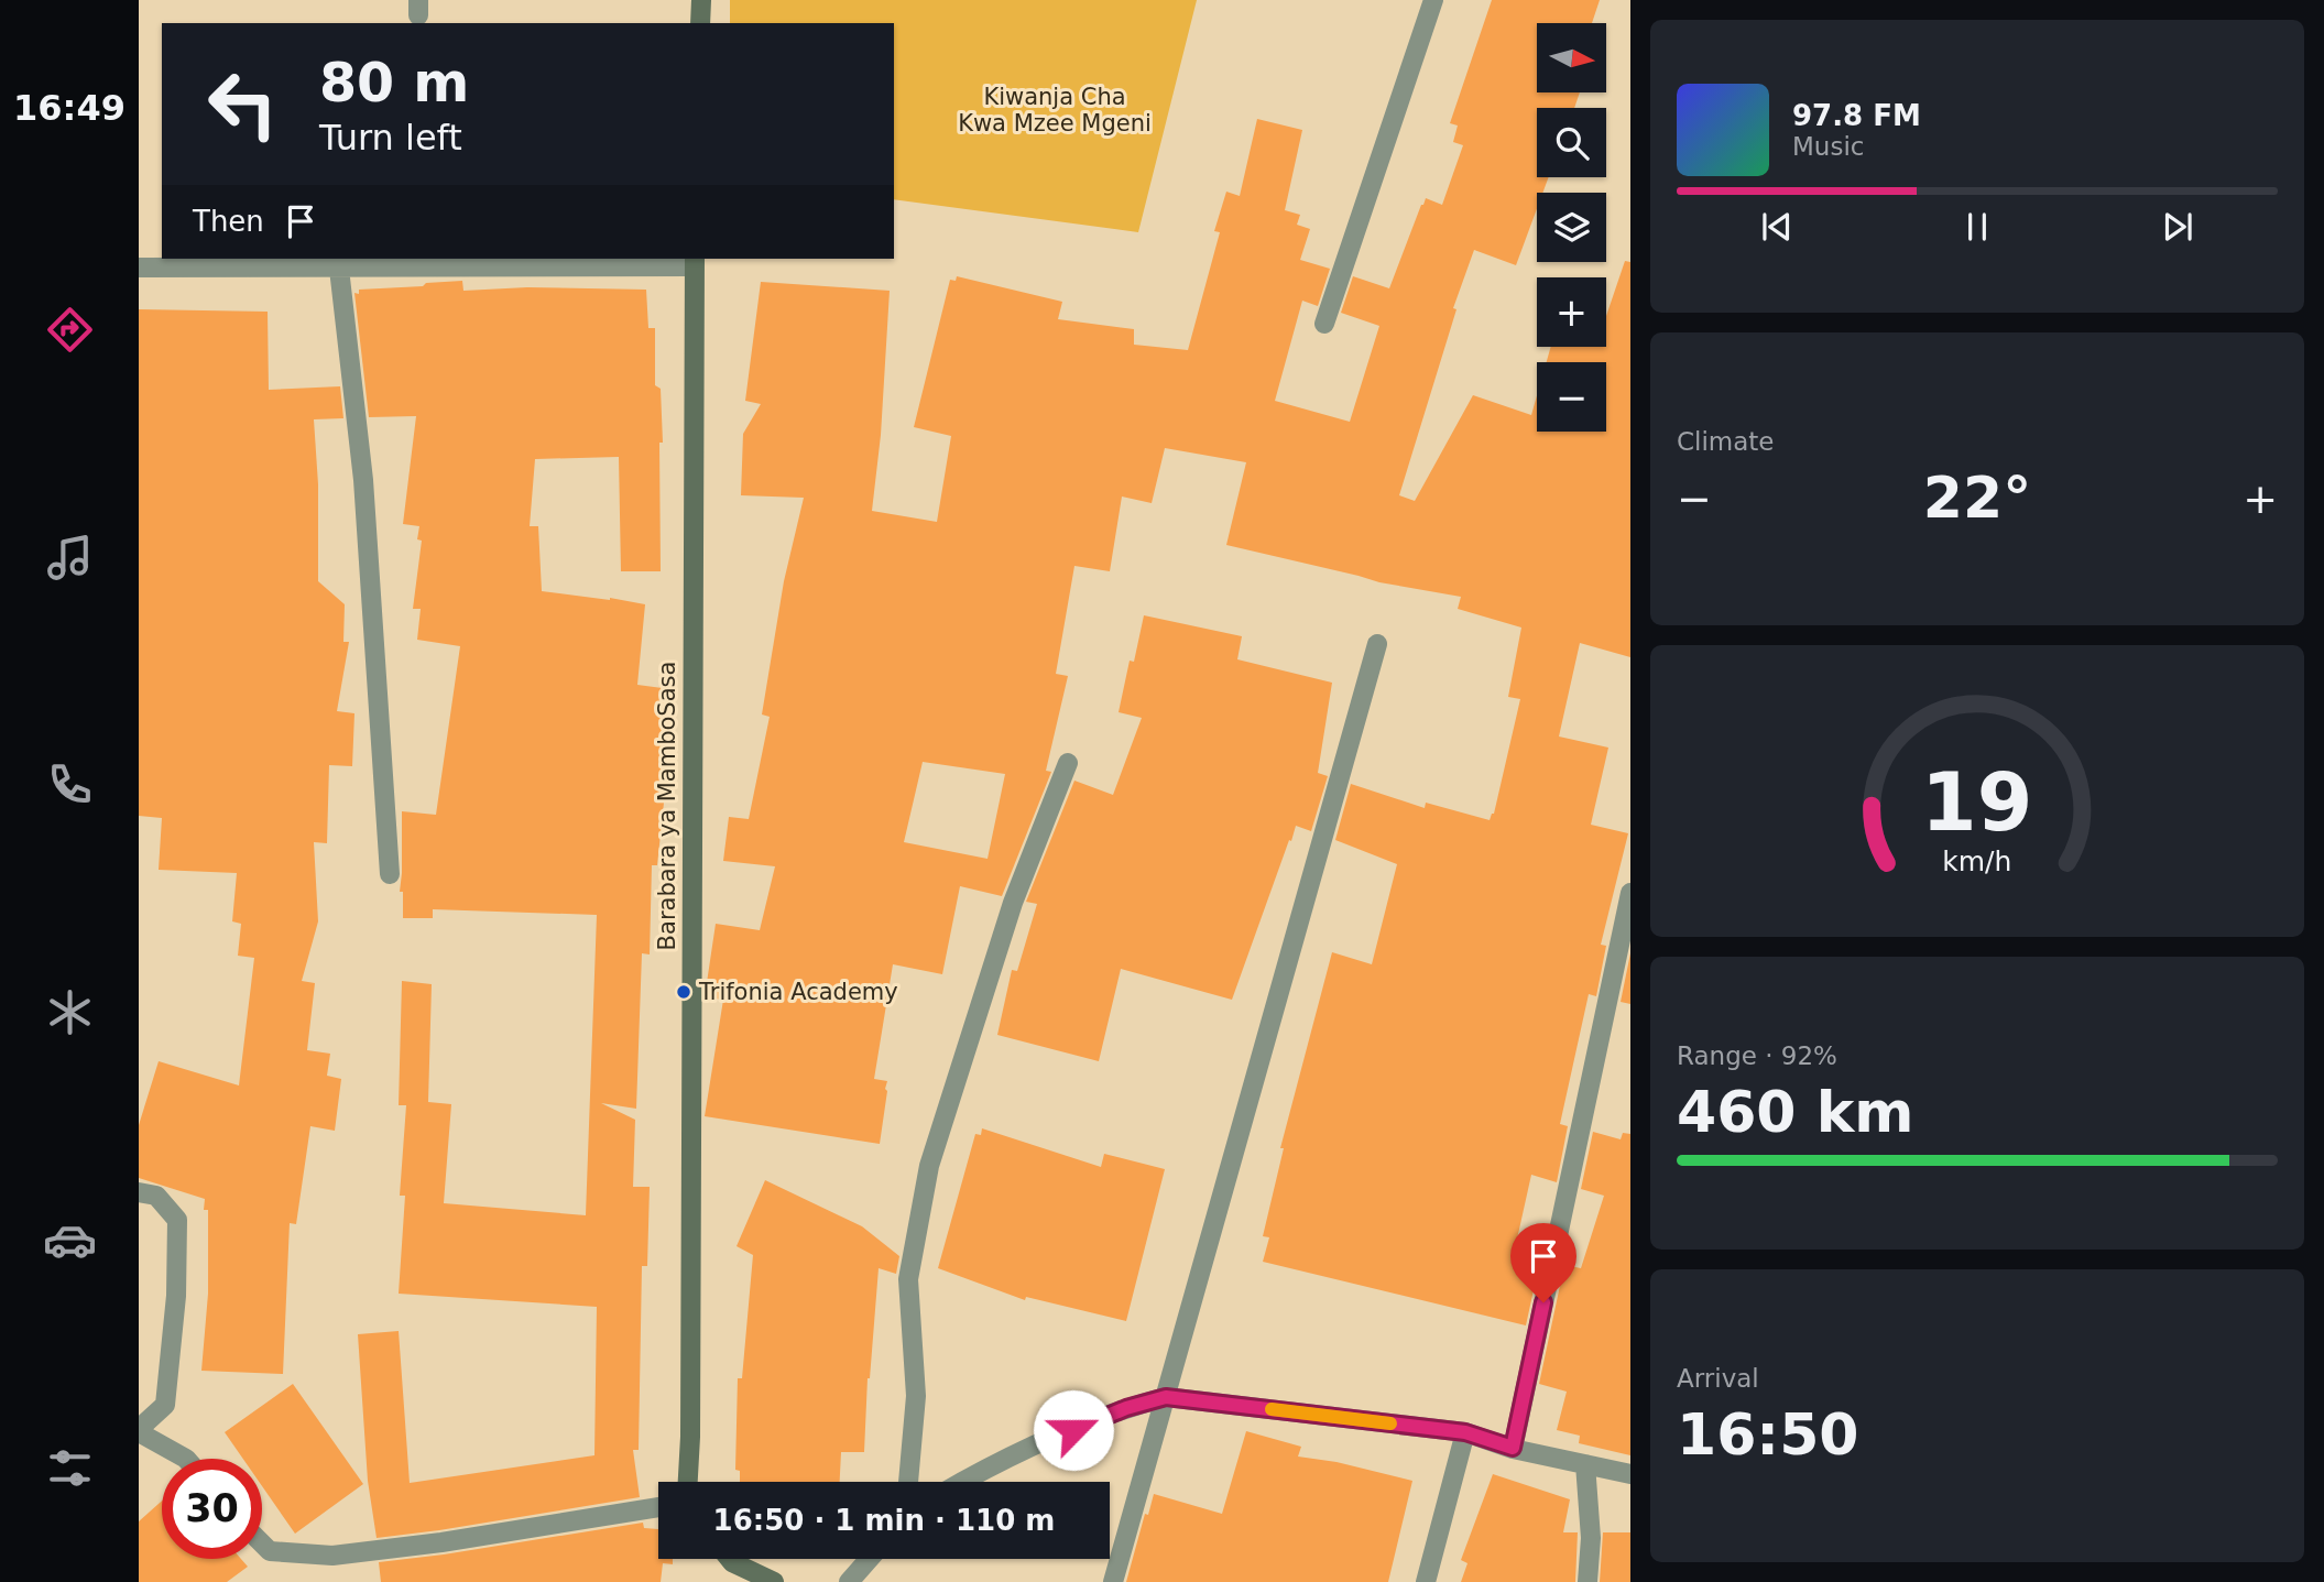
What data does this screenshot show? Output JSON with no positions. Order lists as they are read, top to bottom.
{
  "streets": {
    "street": ["Barabara ya MamboSasa"]
  },
  "parks": ["Kiwanja Cha Kwa Mzee Mgeni"],
  "places": ["Trifonia Academy"],
  "north": "right",
  "page": {
    "tabs": "16:49",
    "map_buttons": ["+", "−"],
    "turn": ["80 m", "Turn left"],
    "song": ["97.8 FM", "Music"],
    "then": "Then",
    "tile": [
      "Climate",
      ["Range · 92%", "460 km"],
      ["Arrival", "16:50"]
    ],
    "heat": ["−", "22°", "+"],
    "limit": "30",
    "trip": "16:50 · 1 min · 110 m",
    "gauge": ["19", "km/h"]
  }
}
